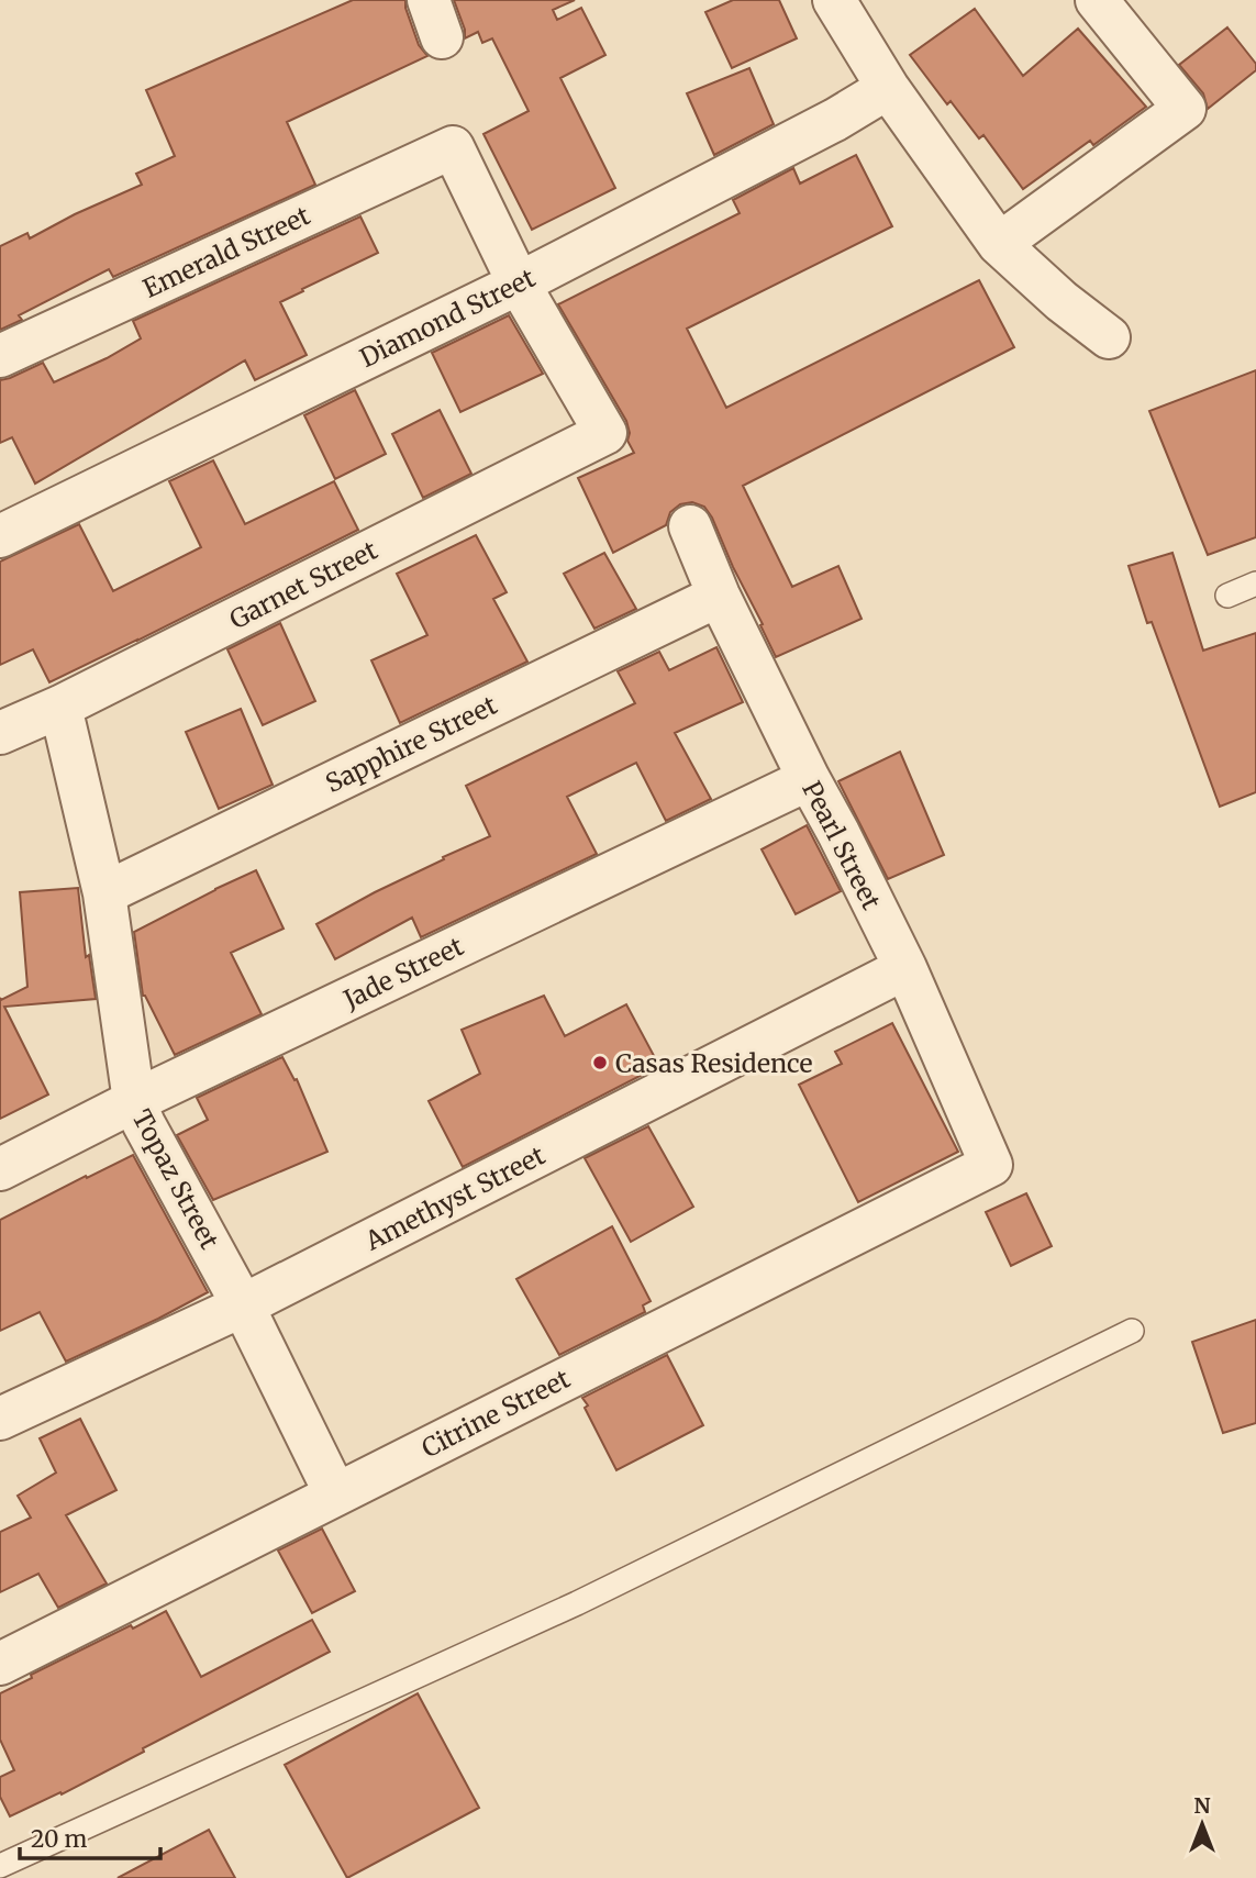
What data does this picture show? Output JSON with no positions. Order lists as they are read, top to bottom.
{
  "streets": {
    "street": [
      "Emerald Street",
      "Diamond Street",
      "Garnet Street",
      "Sapphire Street",
      "Pearl Street",
      "Jade Street",
      "Topaz Street",
      "Amethyst Street",
      "Citrine Street"
    ]
  },
  "crossings": [
    ["Emerald Street", "Diamond Street"],
    ["Emerald Street", "Garnet Street"],
    ["Diamond Street", "Garnet Street"],
    ["Garnet Street", "Topaz Street"],
    ["Sapphire Street", "Pearl Street"],
    ["Sapphire Street", "Topaz Street"],
    ["Pearl Street", "Jade Street"],
    ["Pearl Street", "Amethyst Street"],
    ["Pearl Street", "Citrine Street"],
    ["Jade Street", "Topaz Street"],
    ["Topaz Street", "Amethyst Street"],
    ["Topaz Street", "Citrine Street"]
  ],
  "places": ["Casas Residence"],
  "scale_bar": "20 m",
  "north": "top"
}
